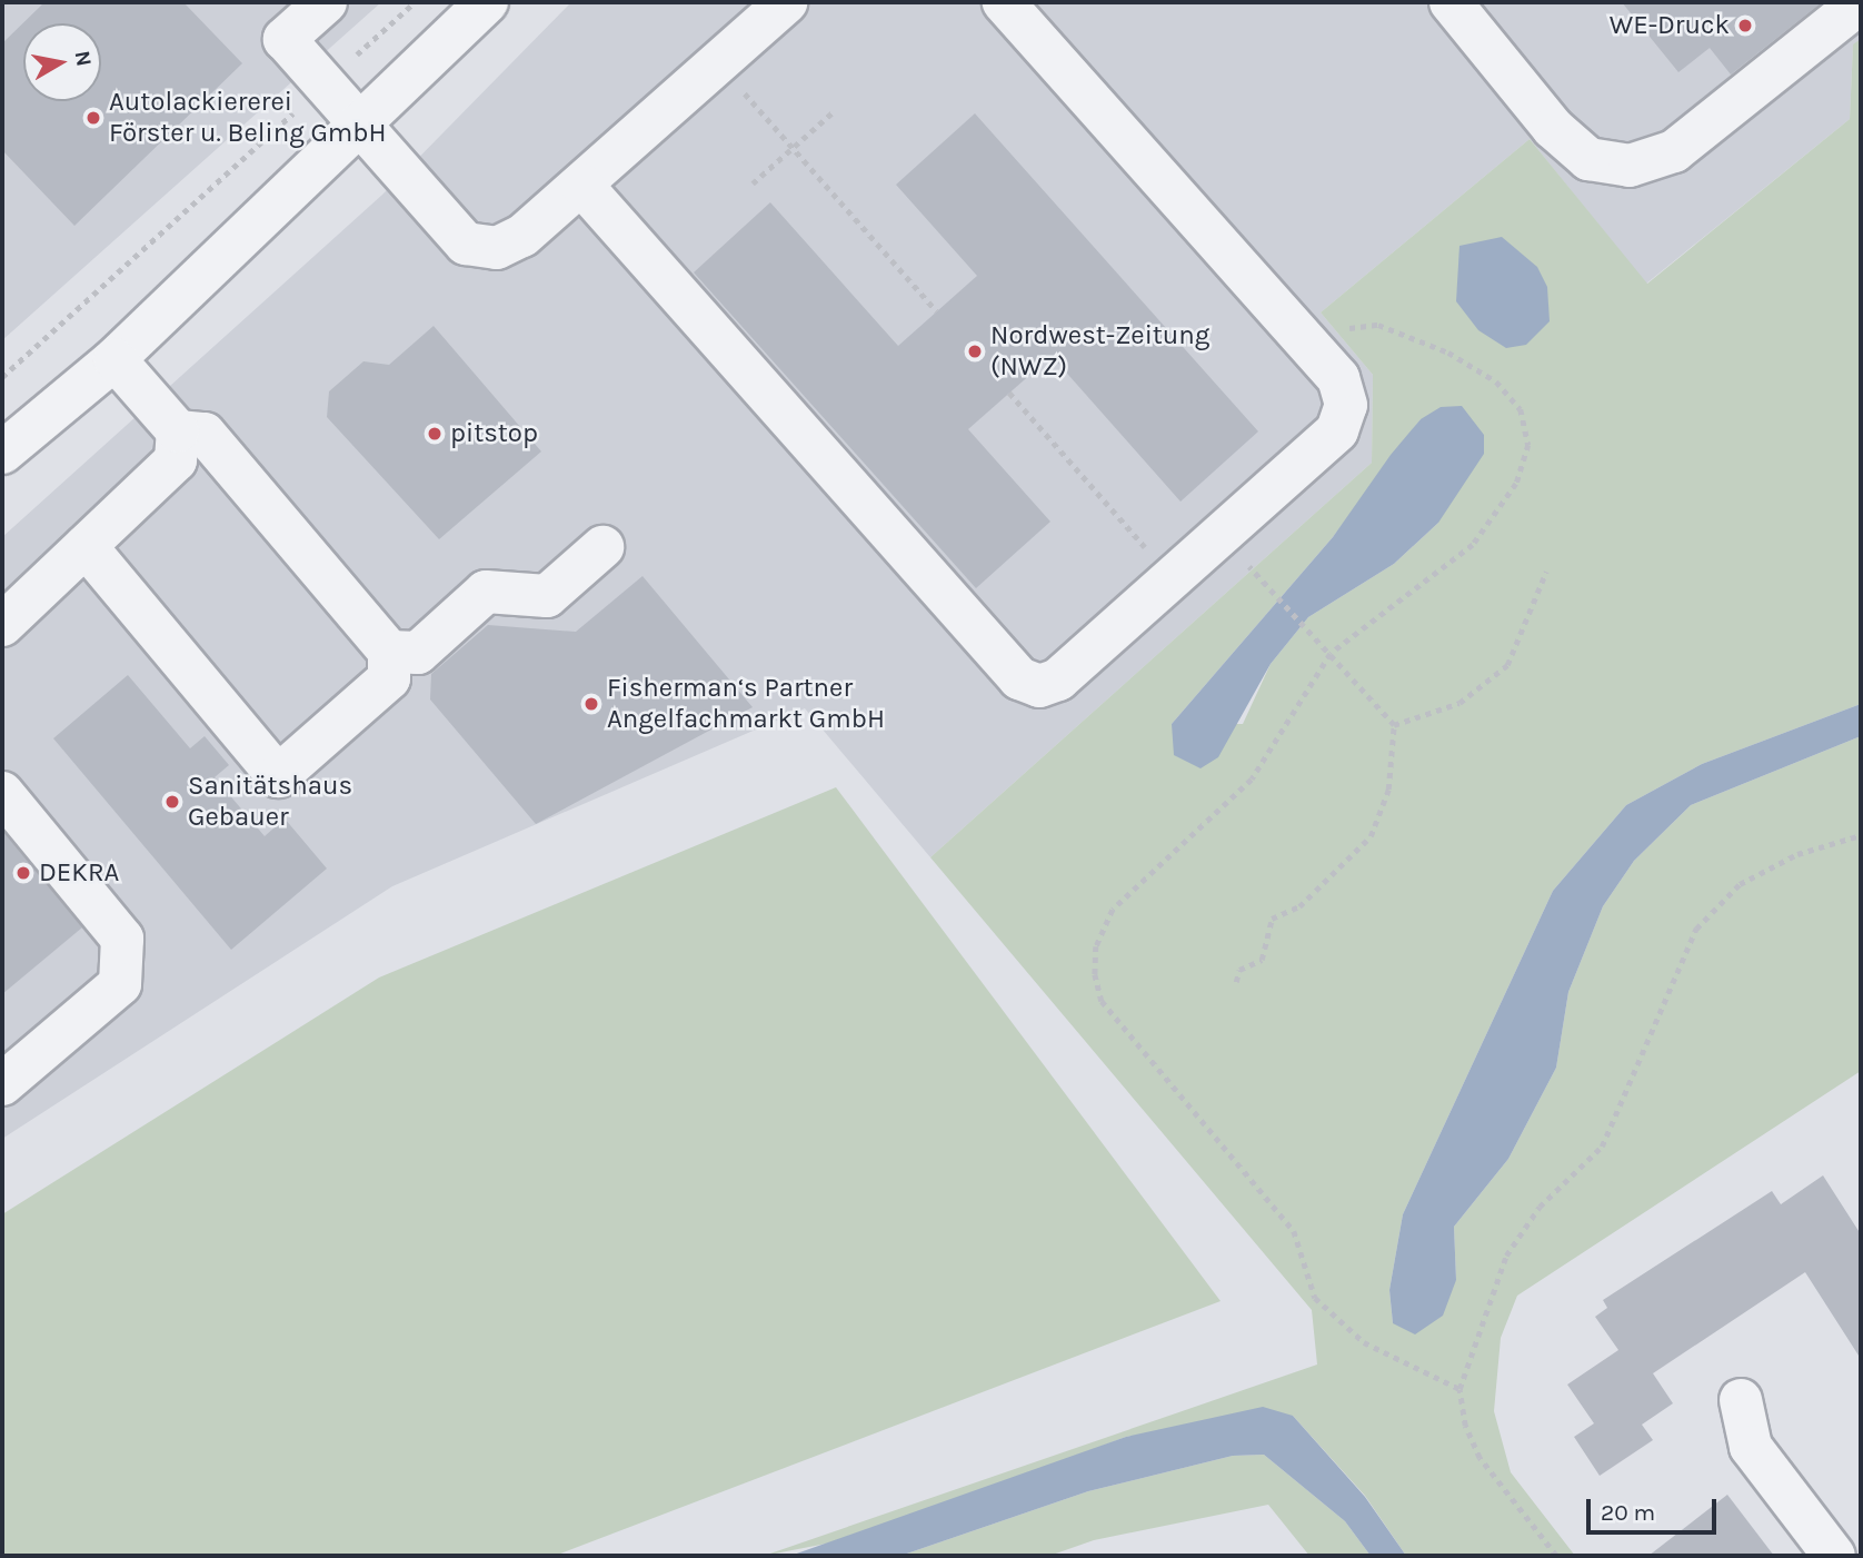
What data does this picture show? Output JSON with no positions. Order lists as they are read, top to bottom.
{
  "places": [
    "WE-Druck",
    "Autolackiererei Förster u. Beling GmbH",
    "Nordwest-Zeitung (NWZ)",
    "pitstop",
    "Fisherman‘s Partner Angelfachmarkt GmbH",
    "Sanitätshaus Gebauer",
    "DEKRA"
  ],
  "scale_bar": "20 m",
  "north": "right"
}
